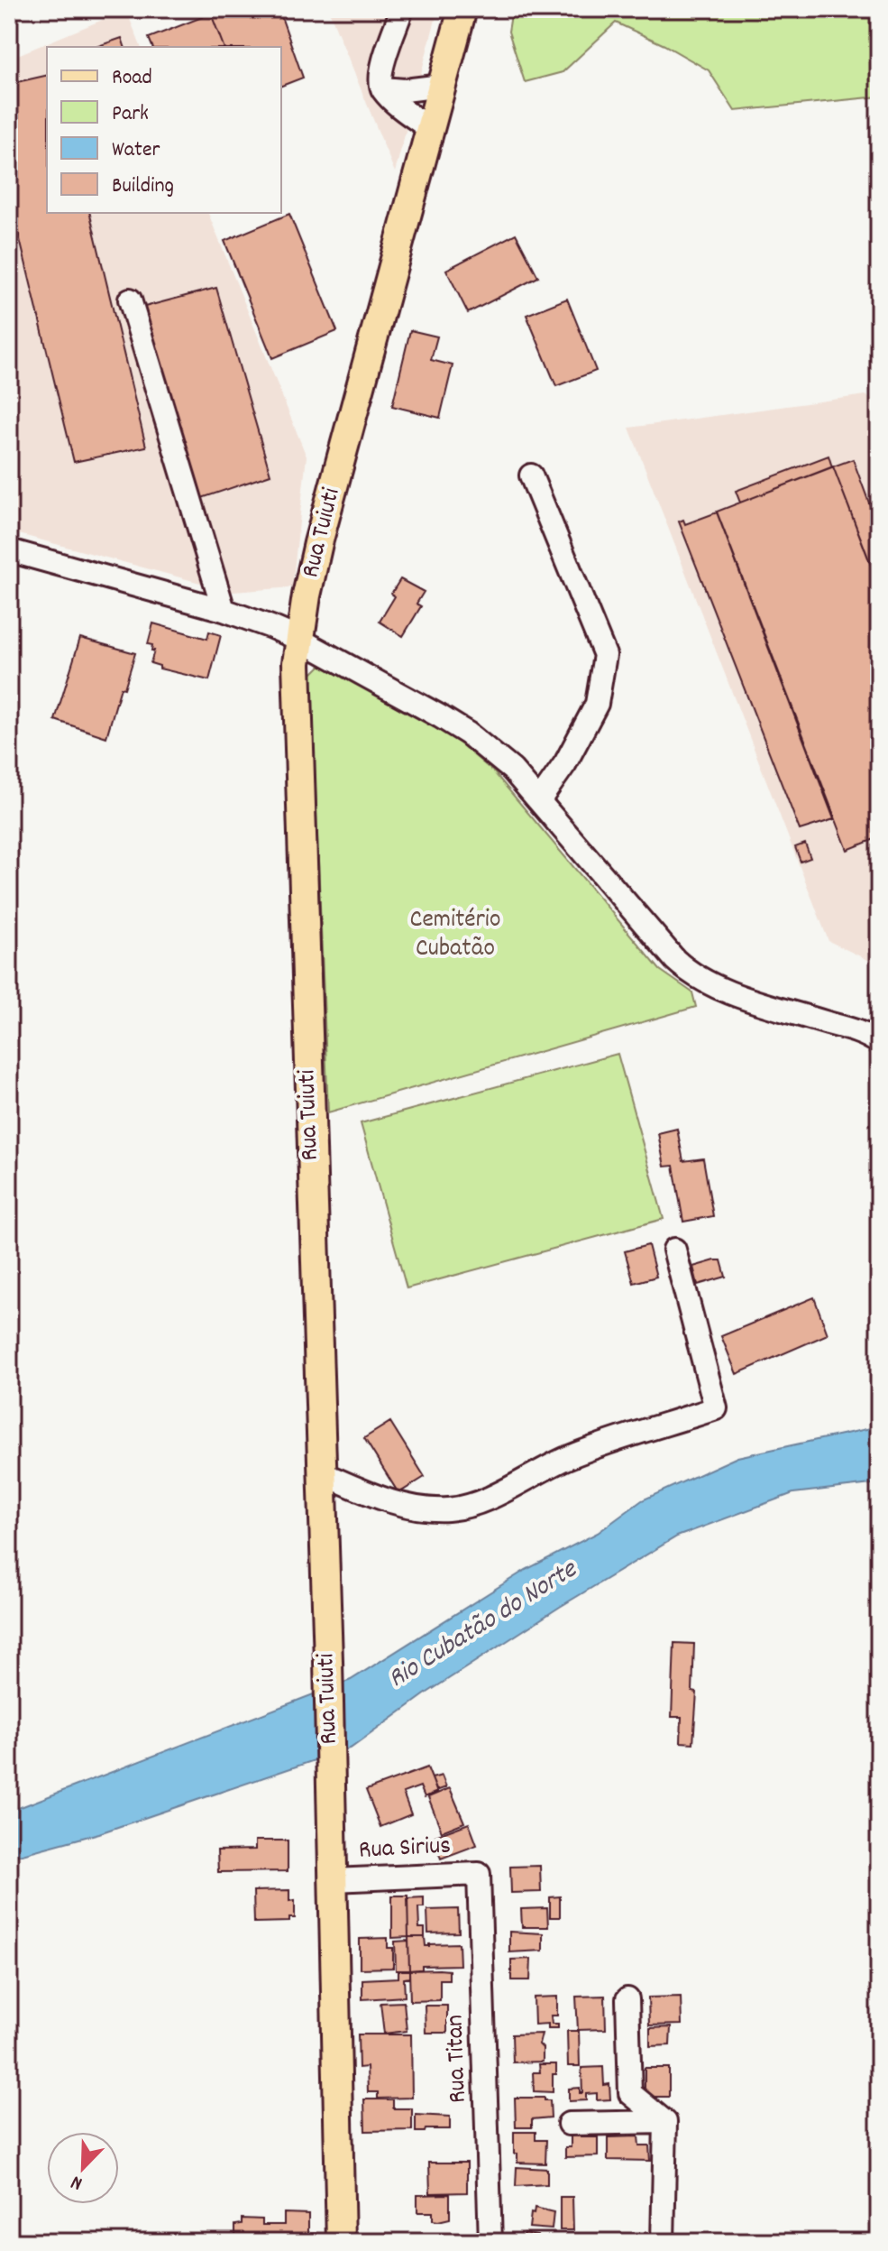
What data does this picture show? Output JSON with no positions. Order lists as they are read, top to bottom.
{
  "streets": {
    "main road": ["Rua Tuiuti"],
    "street": ["Rua Sirius", "Rua Titan"]
  },
  "crossings": [
    ["Rua Tuiuti", "Rua Sirius"],
    ["Rua Sirius", "Rua Titan"]
  ],
  "water": ["Rio Cubatão do Norte"],
  "parks": ["Cemitério Cubatão"],
  "legend": [
    "Road",
    "Park",
    "Water",
    "Building"
  ],
  "north": "bottom left"
}
